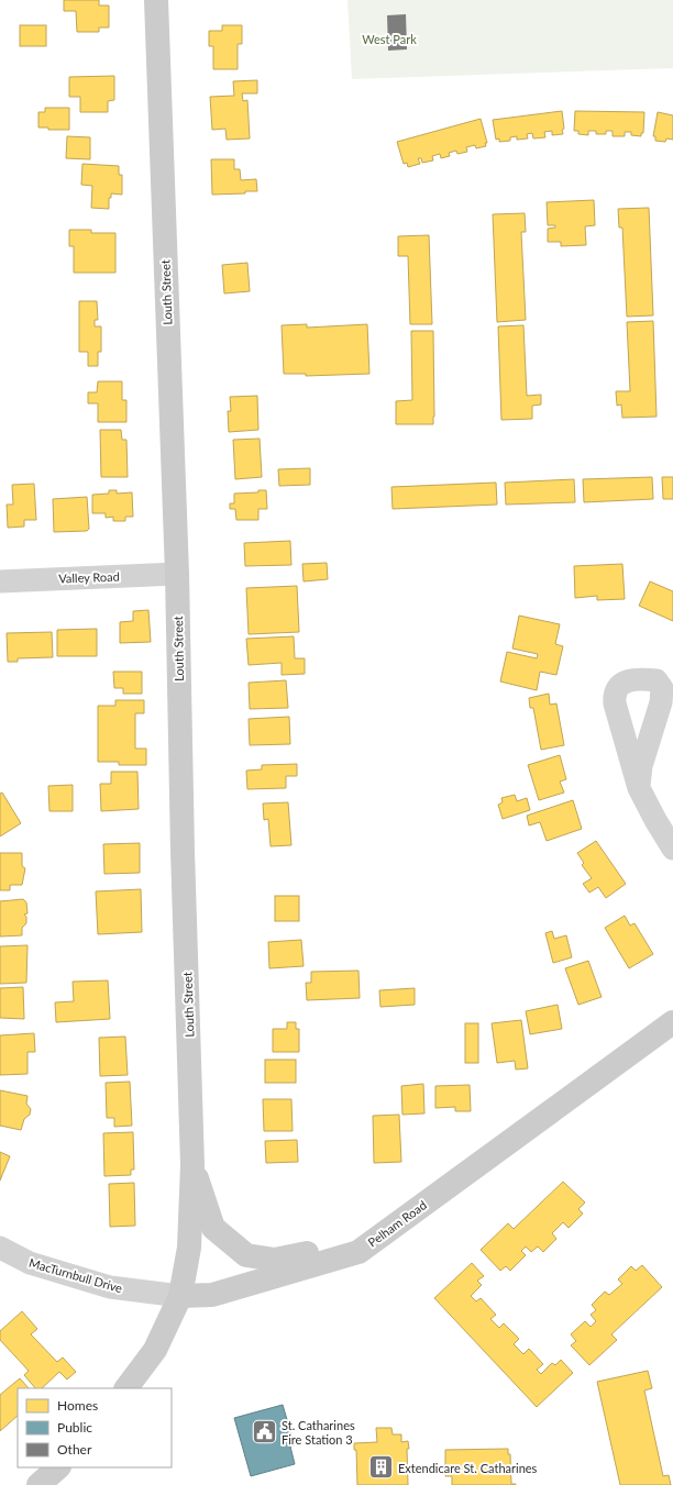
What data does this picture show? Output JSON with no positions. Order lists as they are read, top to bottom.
{
  "streets": {
    "main road": ["Louth Street", "Pelham Road"],
    "street": ["Valley Road", "MacTurnbull Drive"]
  },
  "crossings": [
    ["Louth Street", "Valley Road"],
    ["Louth Street", "Pelham Road"],
    ["Louth Street", "MacTurnbull Drive"],
    ["Pelham Road", "MacTurnbull Drive"]
  ],
  "parks": ["West Park"],
  "places": {
    "public building": ["St. Catharines Fire Station 3"],
    "building": ["Extendicare St. Catharines"]
  },
  "legend": ["Homes", "Public", "Other"]
}
